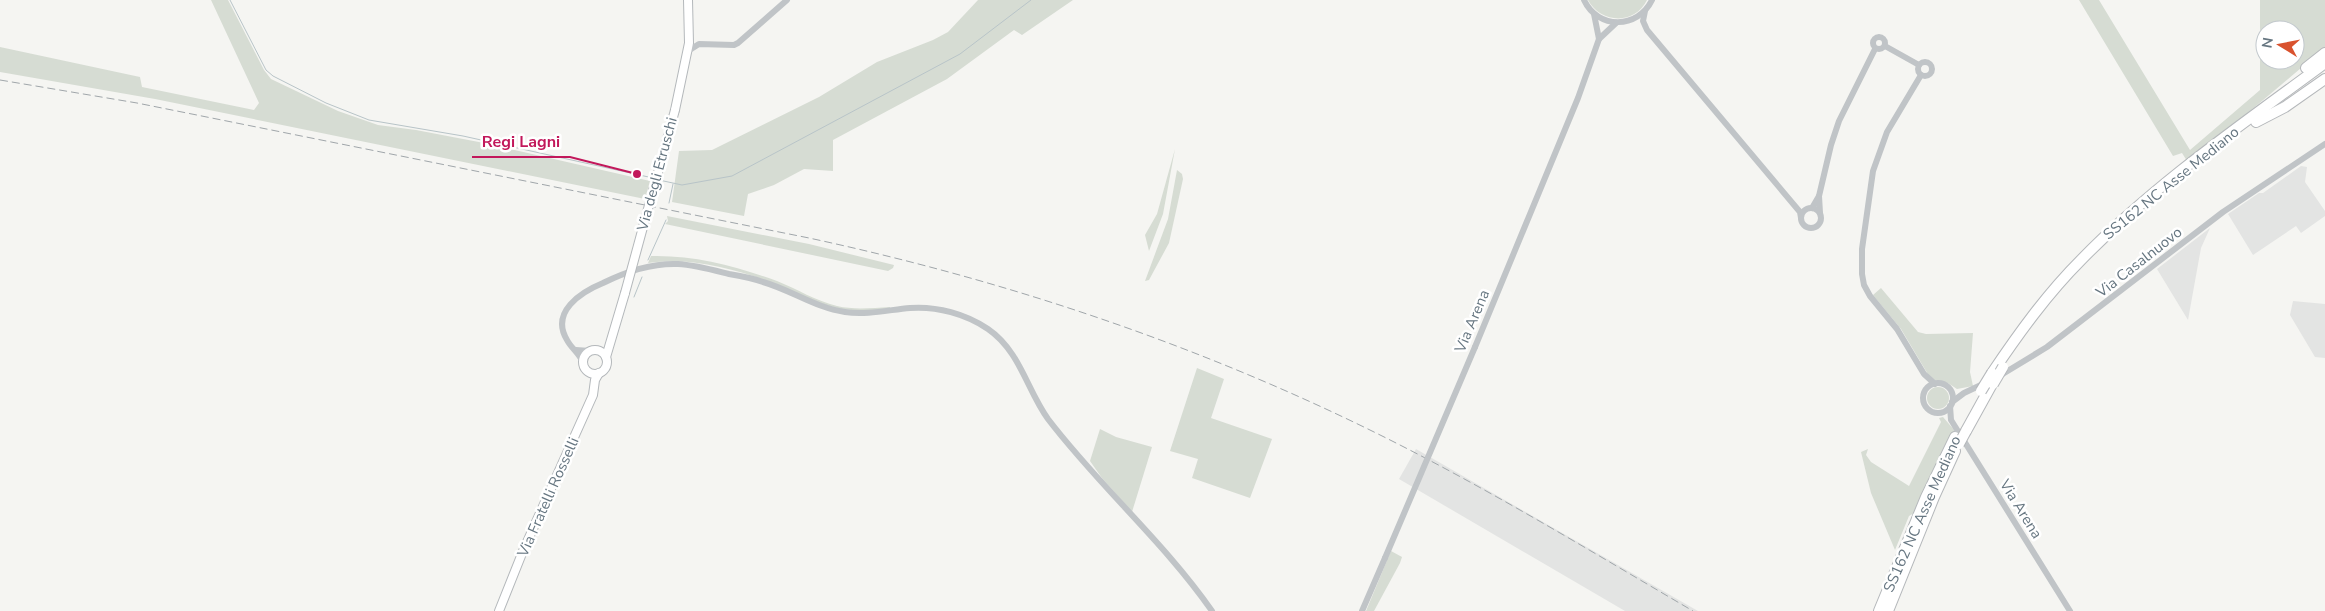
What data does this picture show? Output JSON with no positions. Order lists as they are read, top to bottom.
{
  "streets": {
    "highway": ["SS162 NC Asse Mediano"],
    "main road": ["Via degli Etruschi", "Via Fratelli Rosselli"],
    "street": ["Via Casalnuovo", "Via Arena"]
  },
  "crossings": [
    ["Via degli Etruschi", "Via Fratelli Rosselli"],
    ["Via Casalnuovo", "Via Arena"]
  ],
  "places": ["Regi Lagni"],
  "north": "left"
}
